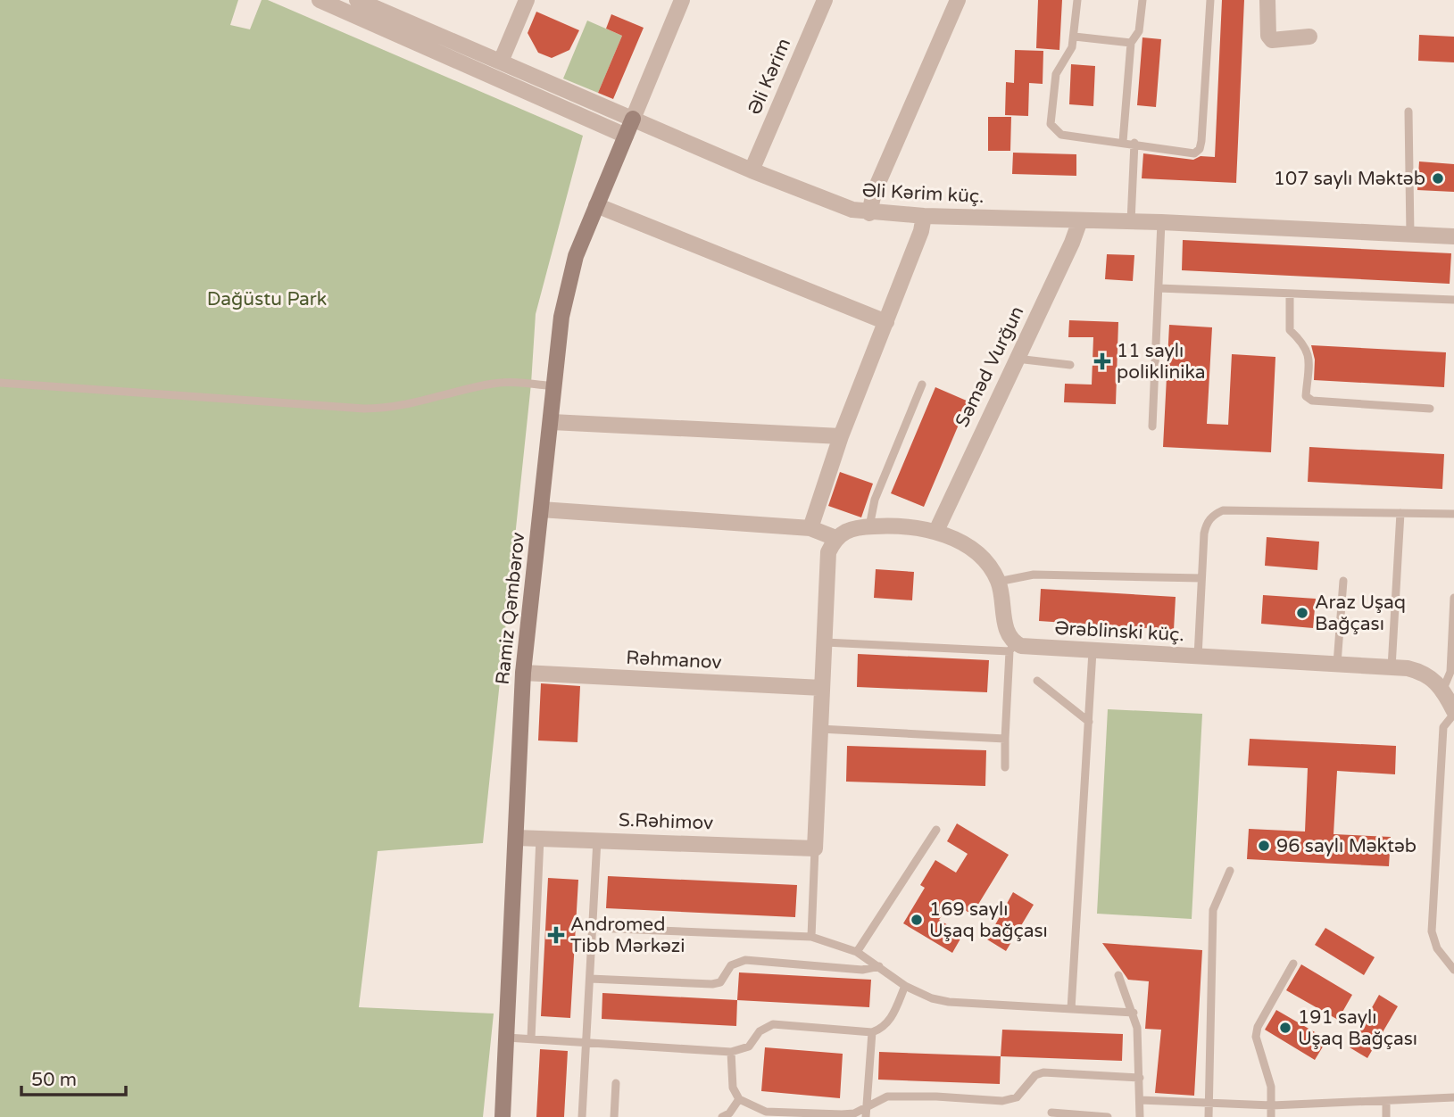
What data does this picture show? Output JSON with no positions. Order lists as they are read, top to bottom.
{
  "streets": {
    "main road": ["Ramiz Qəmbərov"],
    "street": [
      "Əli Kərim",
      "Əli Kərim küç.",
      "Səməd Vurğun",
      "Ərəblinski küç.",
      "Rəhmanov",
      "S.Rəhimov"
    ]
  },
  "crossings": [
    ["Əli Kərim", "Əli Kərim küç."],
    ["Əli Kərim küç.", "Səməd Vurğun"],
    ["Əli Kərim küç.", "Ramiz Qəmbərov"],
    ["Ramiz Qəmbərov", "Rəhmanov"],
    ["Ramiz Qəmbərov", "S.Rəhimov"]
  ],
  "parks": ["Dağüstu Park"],
  "places": {
    "other": [
      "107 saylı Məktəb",
      "Araz Uşaq Bağçası",
      "96 saylı Məktəb",
      "169 saylı Uşaq bağçası",
      "191 saylı Uşaq Bağçası"
    ],
    "health": ["11 saylı poliklinika", "Andromed Tibb Mərkəzi"]
  },
  "scale_bar": "50 m"
}
